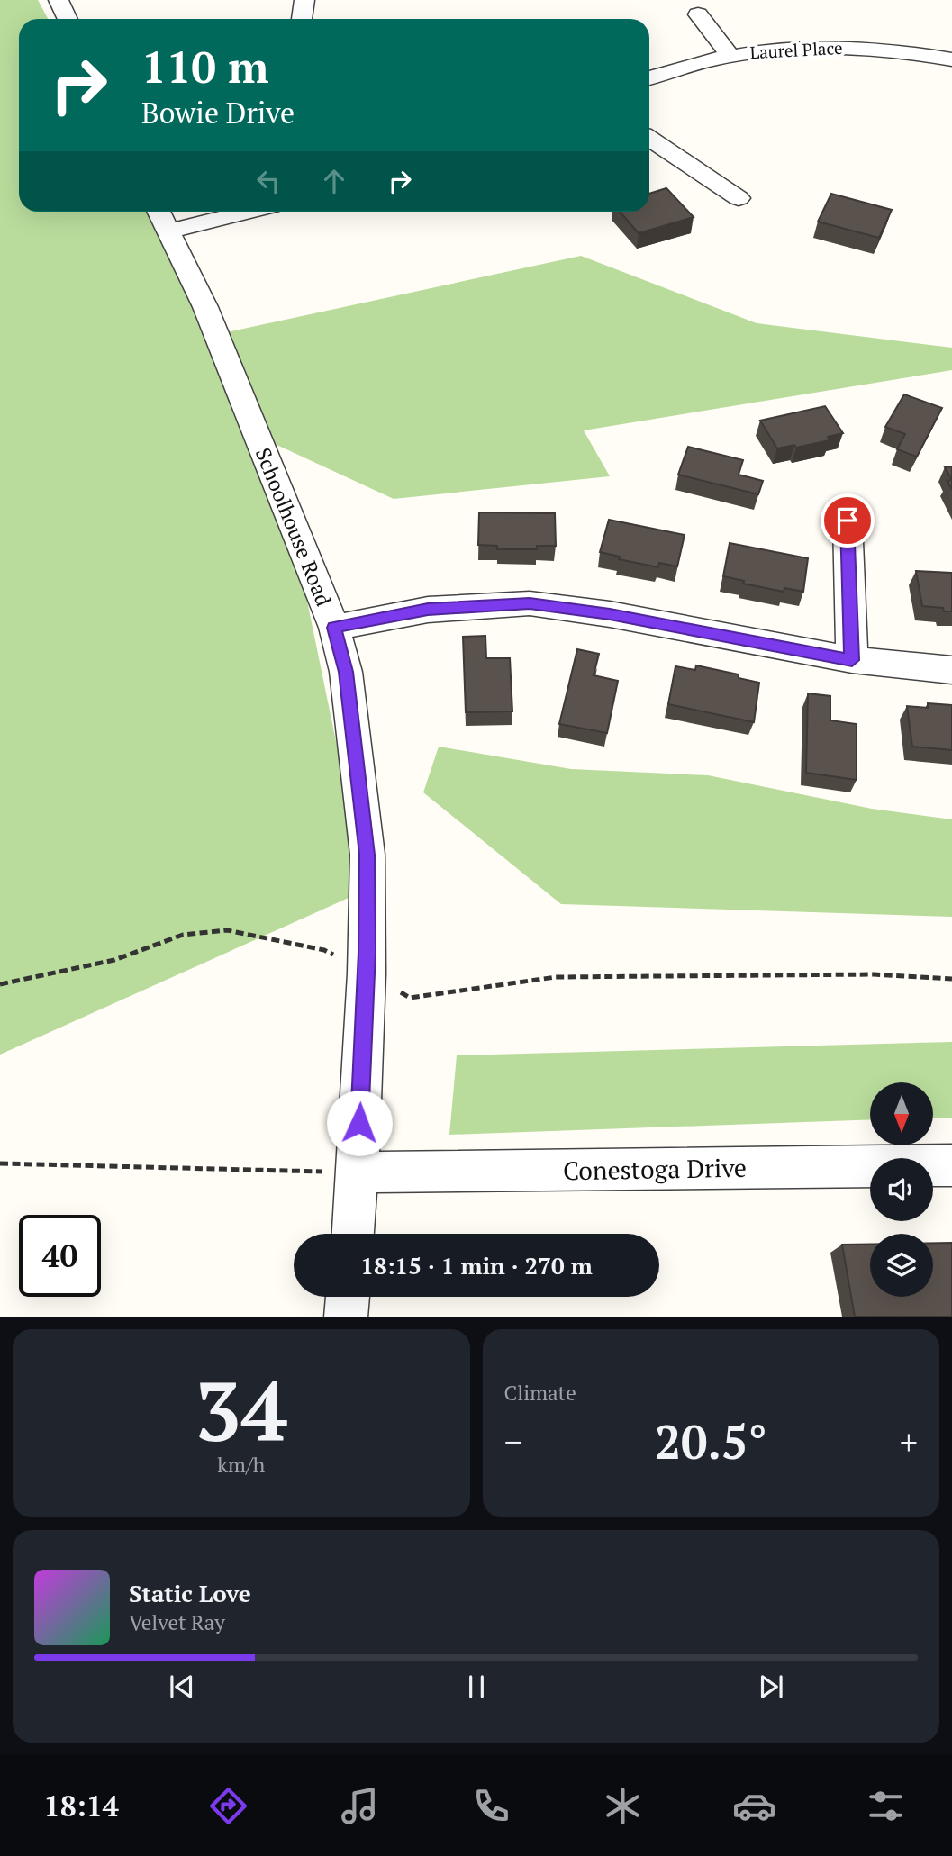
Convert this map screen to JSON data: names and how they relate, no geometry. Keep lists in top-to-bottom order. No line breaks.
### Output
{"streets":{"street":["Laurel Place","Schoolhouse Road","Conestoga Drive"]},"crossings":[["Schoolhouse Road","Conestoga Drive"]],"north":"bottom","page":{"turn":["110 m","Bowie Drive"],"limit":"40","trip":"18:15 · 1 min · 270 m","tile":[["34","km/h"],"Climate"],"heat":["−","20.5°","+"],"song":["Static Love","Velvet Ray"],"tabs":"18:14"}}
